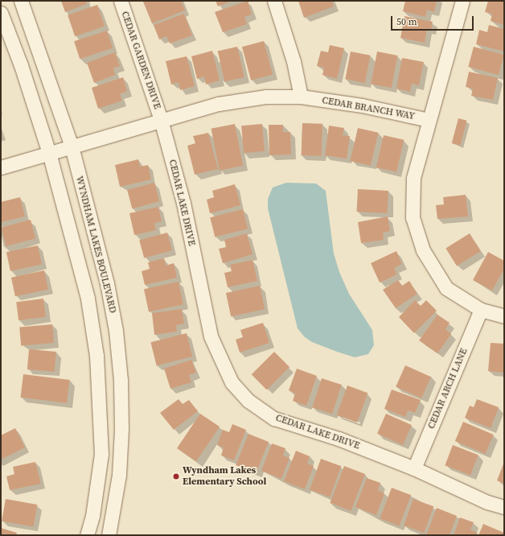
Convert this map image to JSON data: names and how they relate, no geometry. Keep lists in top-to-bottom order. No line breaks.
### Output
{"streets":{"street":["CEDAR GARDEN DRIVE","CEDAR BRANCH WAY","CEDAR LAKE DRIVE","WYNDHAM LAKES BOULEVARD","CEDAR ARCH LANE"]},"crossings":[["CEDAR GARDEN DRIVE","CEDAR BRANCH WAY"],["CEDAR GARDEN DRIVE","CEDAR LAKE DRIVE"],["CEDAR BRANCH WAY","CEDAR LAKE DRIVE"],["CEDAR BRANCH WAY","WYNDHAM LAKES BOULEVARD"],["CEDAR BRANCH WAY","CEDAR ARCH LANE"],["CEDAR LAKE DRIVE","CEDAR ARCH LANE"]],"places":["Wyndham Lakes Elementary School"],"scale_bar":"50 m"}
